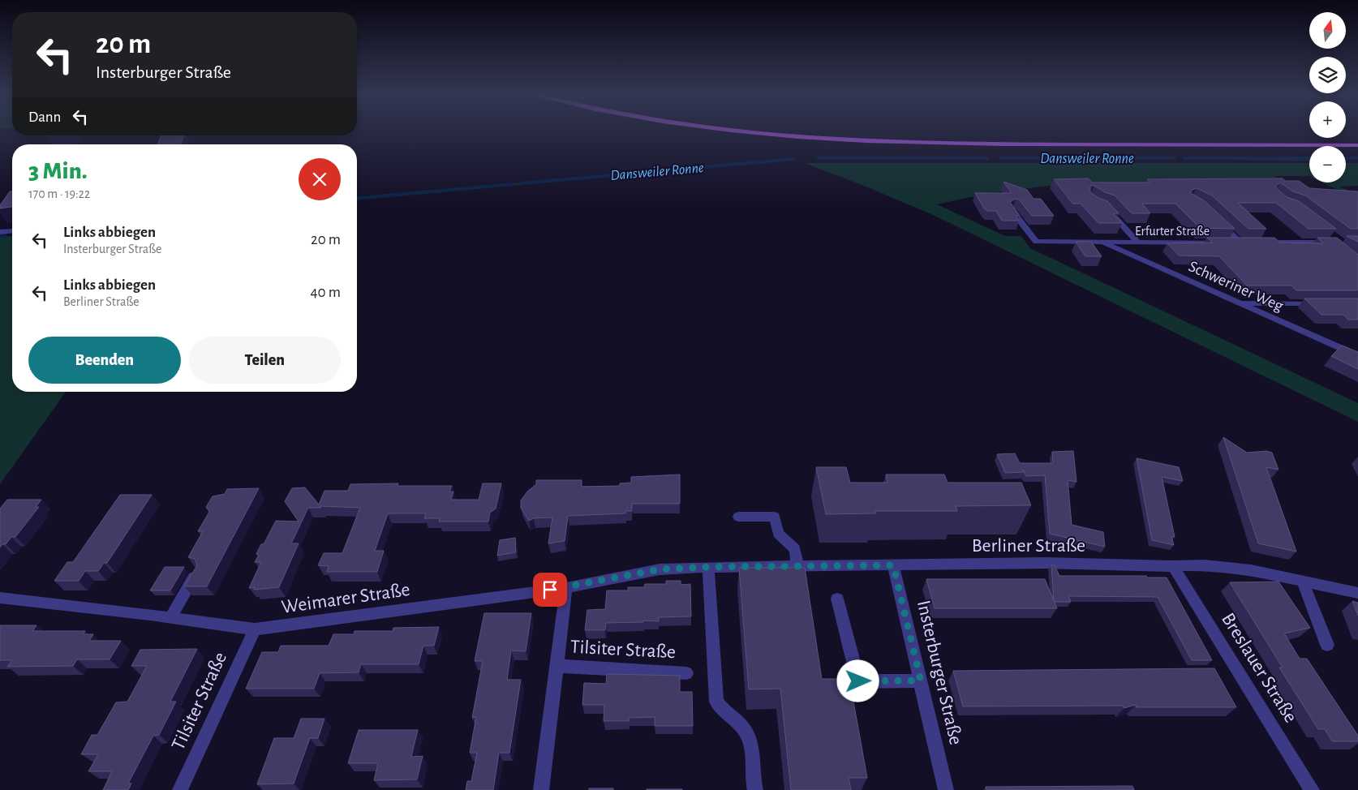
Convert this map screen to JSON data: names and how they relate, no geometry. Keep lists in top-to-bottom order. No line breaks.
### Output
{"streets":{"street":["Erfurter Straße","Schweriner Weg","Berliner Straße","Weimarer Straße","Tilsiter Straße","Breslauer Straße","Insterburger Straße"]},"crossings":[["Erfurter Straße","Schweriner Weg"],["Berliner Straße","Weimarer Straße"],["Berliner Straße","Breslauer Straße"],["Berliner Straße","Insterburger Straße"],["Weimarer Straße","Tilsiter Straße"]],"water":["Dansweiler Ronne"],"north":"top","page":{"map_buttons":["+","−"],"turn":["20 m","Insterburger Straße"],"then":"Dann","heading":["3 Min.","170 m · 19:22"],"list":[{"name":"Links abbiegen","note":"Insterburger Straße","value":"20 m"},{"name":"Links abbiegen","note":"Berliner Straße","value":"40 m"}],"buttons":["Beenden","Teilen"]}}
